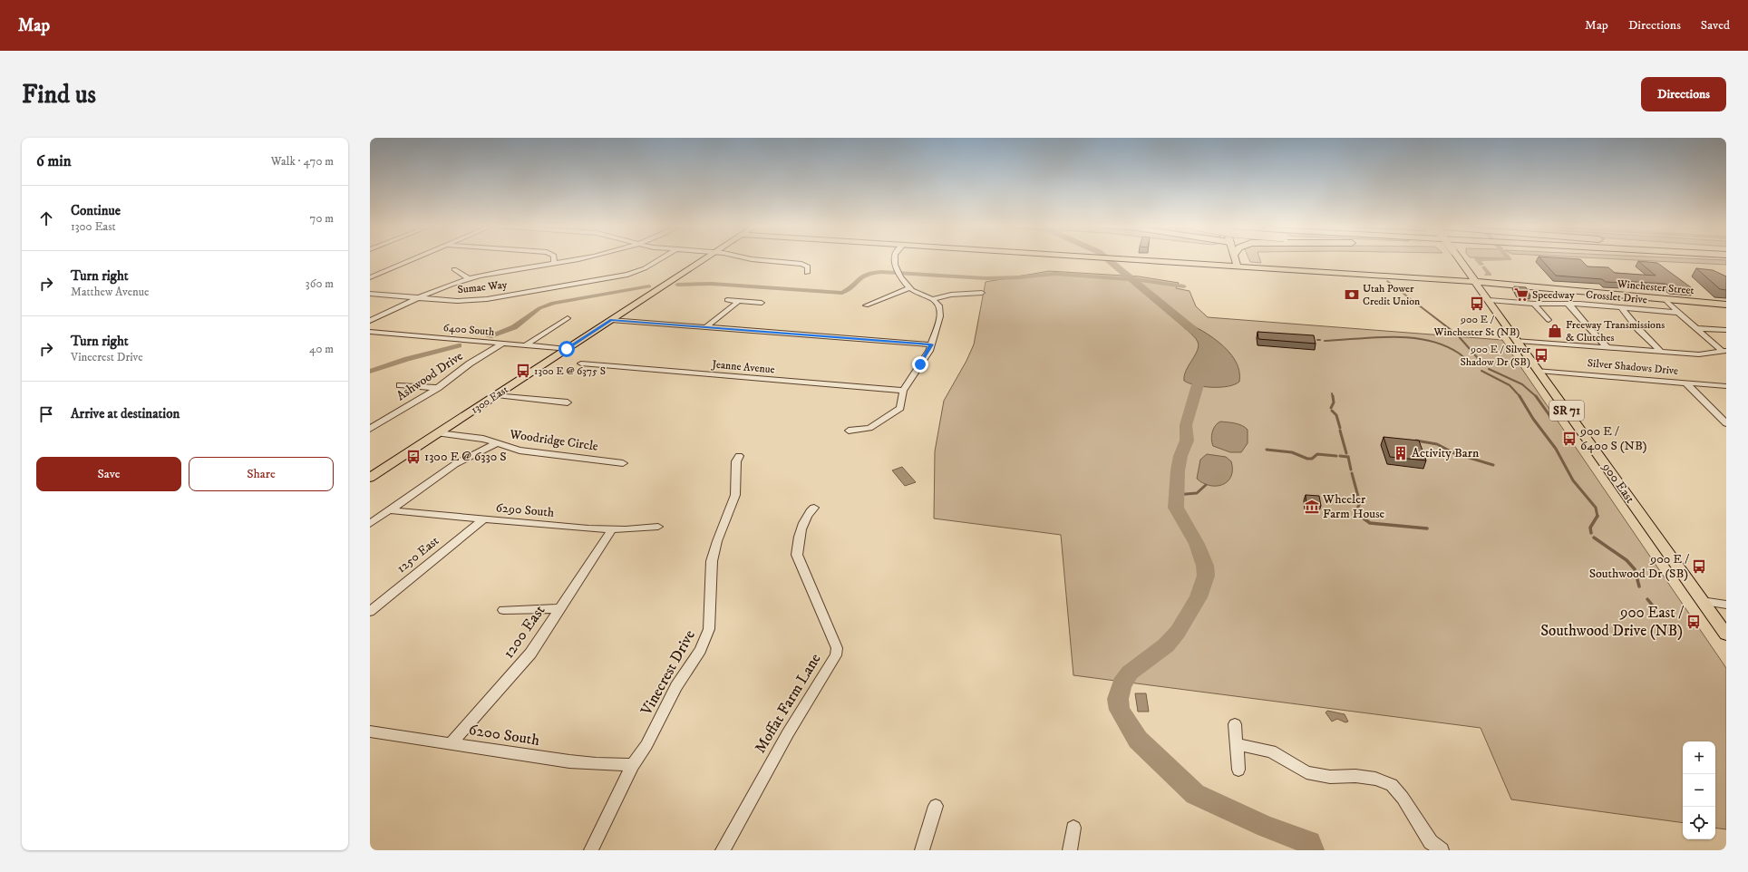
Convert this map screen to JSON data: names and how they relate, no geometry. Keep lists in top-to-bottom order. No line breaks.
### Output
{"streets":{"main road":["Winchester Street","1300 East","SR 71","900 East"],"street":["Sumac Way","Crosslet Drive","6400 South","Jeanne Avenue","Silver Shadows Drive","Ashwood Drive","Woodridge Circle","6290 South","1250 East","1200 East","Vinecrest Drive","Moffat Farm Lane","6200 South"]},"crossings":[["Winchester Street","900 East"],["Crosslet Drive","900 East"],["6400 South","Ashwood Drive"],["6400 South","1300 East"],["Silver Shadows Drive","900 East"],["1300 East","Woodridge Circle"],["6290 South","1250 East"],["6290 South","1200 East"],["1200 East","6200 South"],["Vinecrest Drive","6200 South"]],"places":{"bank":["Utah Power Credit Union"],"supermarket":["Speedway"],"bus stop":["900 E / Winchester St (NB)","900 E / Silver Shadow Dr (SB)","1300 E @ 6375 S","900 E / 6400 S (NB)","1300 E @ 6330 S","900 E / Southwood Dr (SB)","900 East / Southwood Drive (NB)"],"shop":["Freeway Transmissions & Clutches"],"building":["Activity Barn"],"museum":["Wheeler Farm House"]},"page":{"header":"Map","nav":["Map","Directions","Saved"],"buttons":["Directions",["Save","Share"]],"title":"Find us","heading":["6 min","Walk · 470 m"],"list":[["Continue","1300 East","70 m"],["Turn right","Matthew Avenue","360 m"],["Turn right","Vinecrest Drive","40 m"],"Arrive at destination"],"map_buttons":["+","−"]}}
